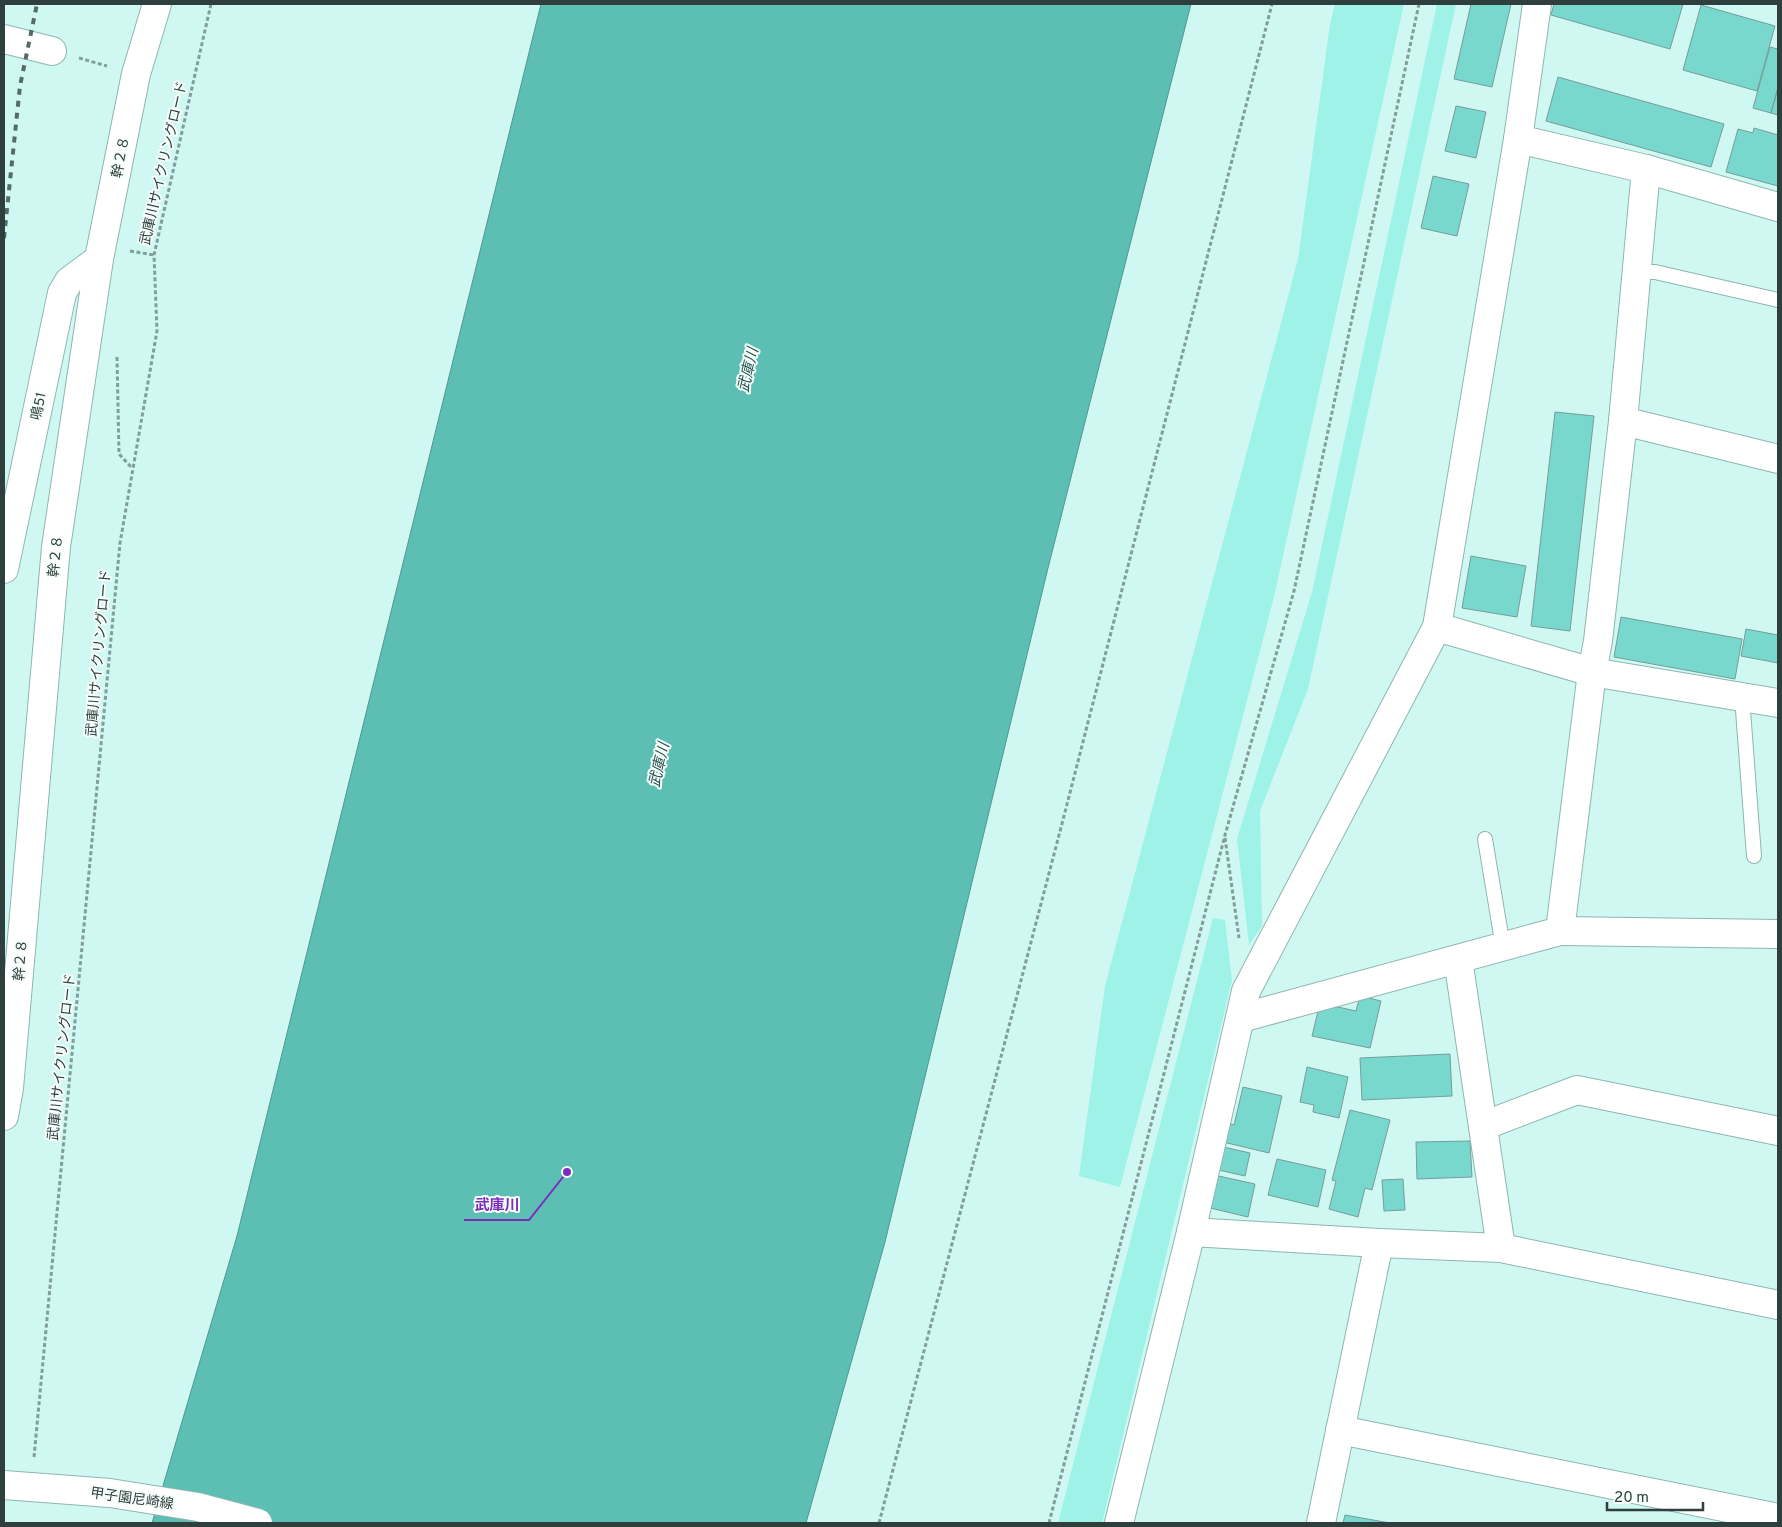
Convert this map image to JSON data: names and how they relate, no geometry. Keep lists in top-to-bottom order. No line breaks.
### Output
{"streets":{"street":["幹２８","鳴51","甲子園尼崎線"],"path":["武庫川サイクリングロード"]},"crossings":[["幹２８","鳴51"]],"water":["武庫川"],"places":["武庫川"],"scale_bar":"20 m"}
